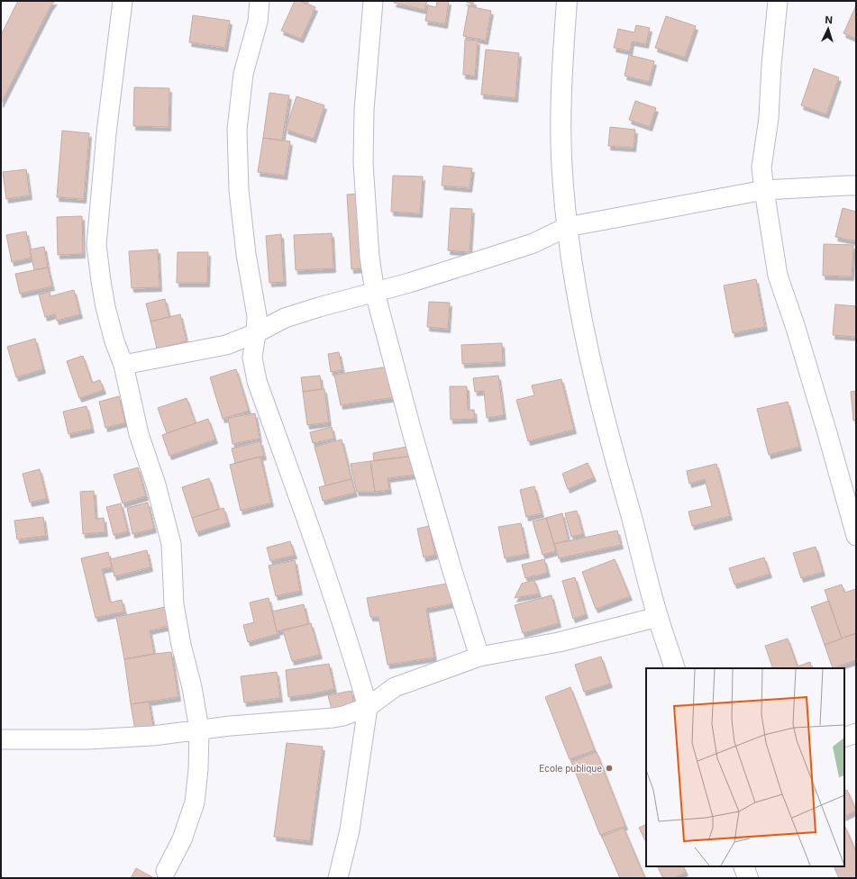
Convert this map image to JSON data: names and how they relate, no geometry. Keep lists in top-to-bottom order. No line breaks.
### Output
{"places":["Ecole publique"],"north":"top"}
